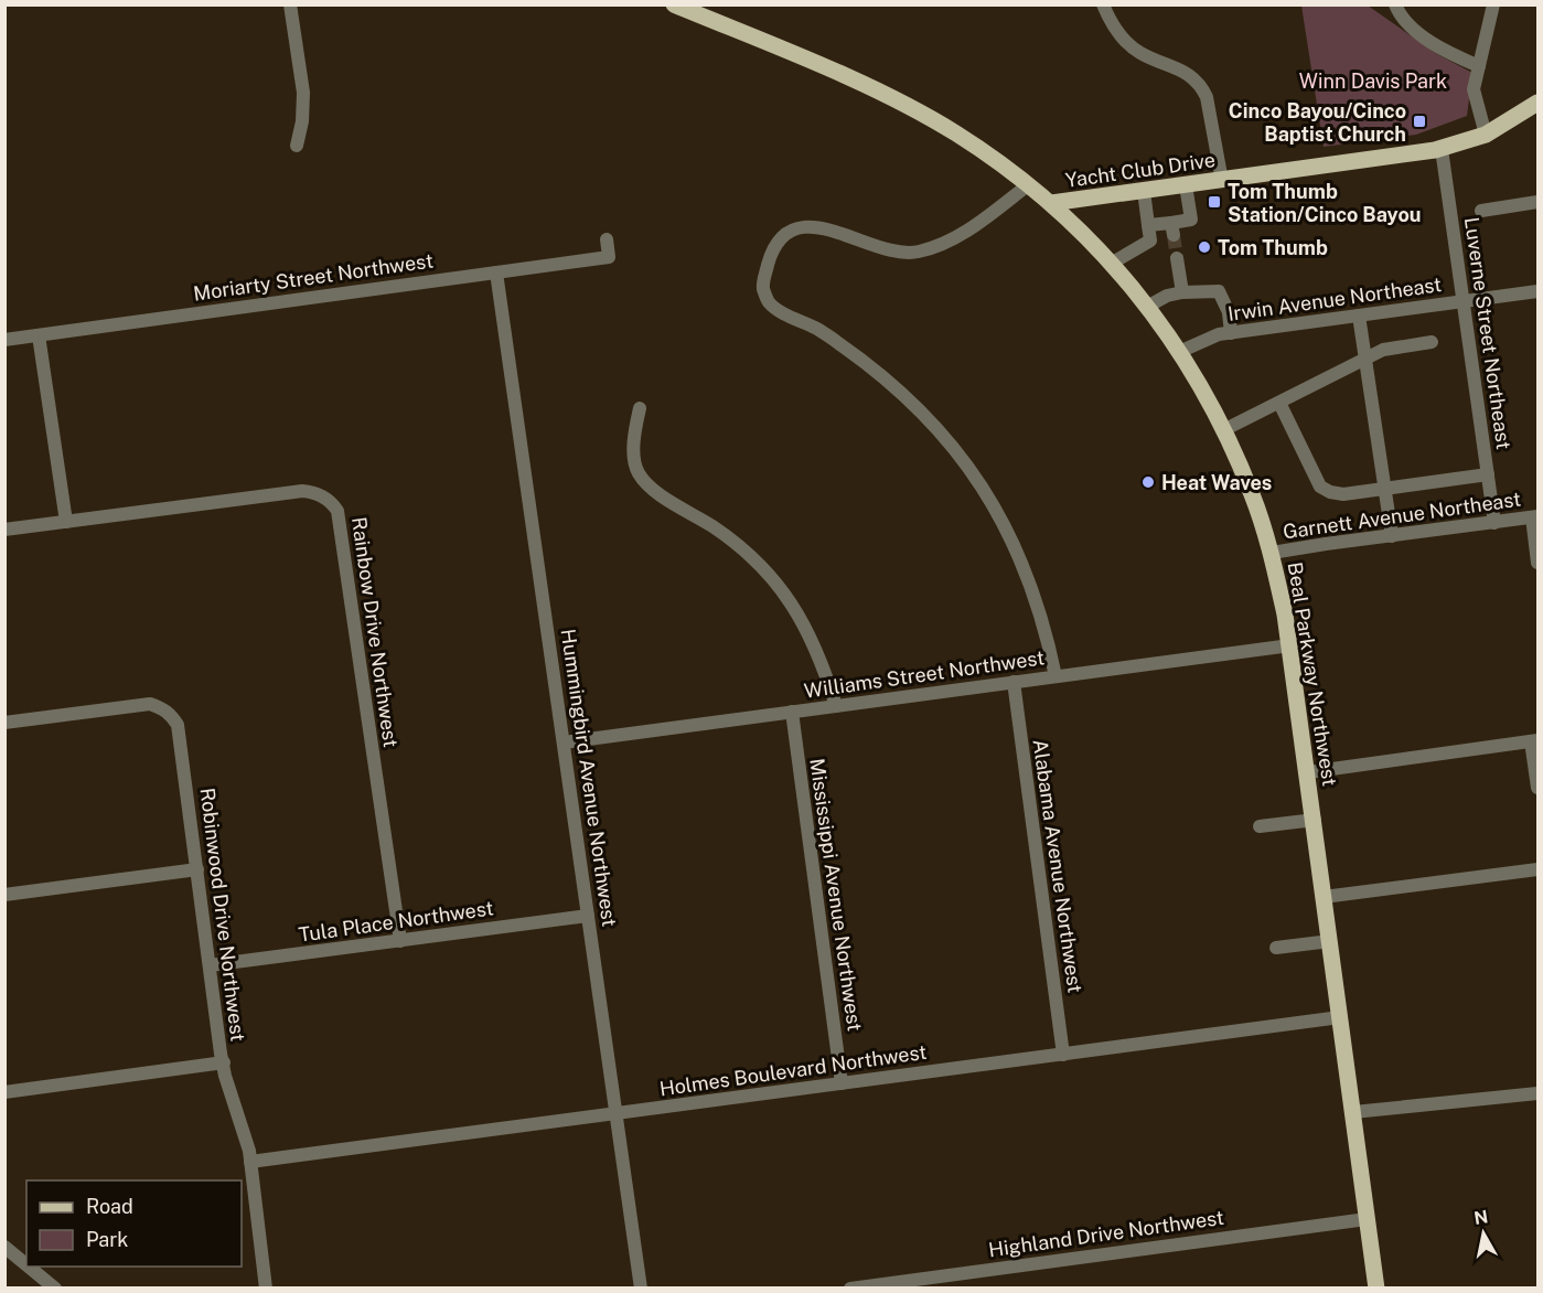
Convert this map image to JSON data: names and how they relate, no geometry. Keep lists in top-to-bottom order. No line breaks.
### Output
{"streets":{"main road":["Yacht Club Drive","Beal Parkway Northwest"],"street":["Moriarty Street Northwest","Irwin Avenue Northeast","Luverne Street Northeast","Garnett Avenue Northeast","Rainbow Drive Northwest","Williams Street Northwest","Hummingbird Avenue Northwest","Alabama Avenue Northwest","Mississippi Avenue Northwest","Robinwood Drive Northwest","Tula Place Northwest","Holmes Boulevard Northwest","Highland Drive Northwest"]},"crossings":[["Yacht Club Drive","Luverne Street Northeast"],["Yacht Club Drive","Beal Parkway Northwest"],["Moriarty Street Northwest","Hummingbird Avenue Northwest"],["Irwin Avenue Northeast","Luverne Street Northeast"],["Irwin Avenue Northeast","Beal Parkway Northwest"],["Luverne Street Northeast","Garnett Avenue Northeast"],["Garnett Avenue Northeast","Beal Parkway Northwest"],["Rainbow Drive Northwest","Tula Place Northwest"],["Williams Street Northwest","Beal Parkway Northwest"],["Williams Street Northwest","Hummingbird Avenue Northwest"],["Williams Street Northwest","Alabama Avenue Northwest"],["Williams Street Northwest","Mississippi Avenue Northwest"],["Beal Parkway Northwest","Holmes Boulevard Northwest"],["Beal Parkway Northwest","Highland Drive Northwest"],["Hummingbird Avenue Northwest","Tula Place Northwest"],["Hummingbird Avenue Northwest","Holmes Boulevard Northwest"],["Alabama Avenue Northwest","Holmes Boulevard Northwest"],["Mississippi Avenue Northwest","Holmes Boulevard Northwest"],["Robinwood Drive Northwest","Tula Place Northwest"],["Robinwood Drive Northwest","Holmes Boulevard Northwest"]],"parks":["Winn Davis Park"],"places":{"transit":["Cinco Bayou/Cinco Baptist Church","Tom Thumb Station/Cinco Bayou"],"other":["Tom Thumb","Heat Waves"]},"legend":["Road","Park"],"north":"top"}
